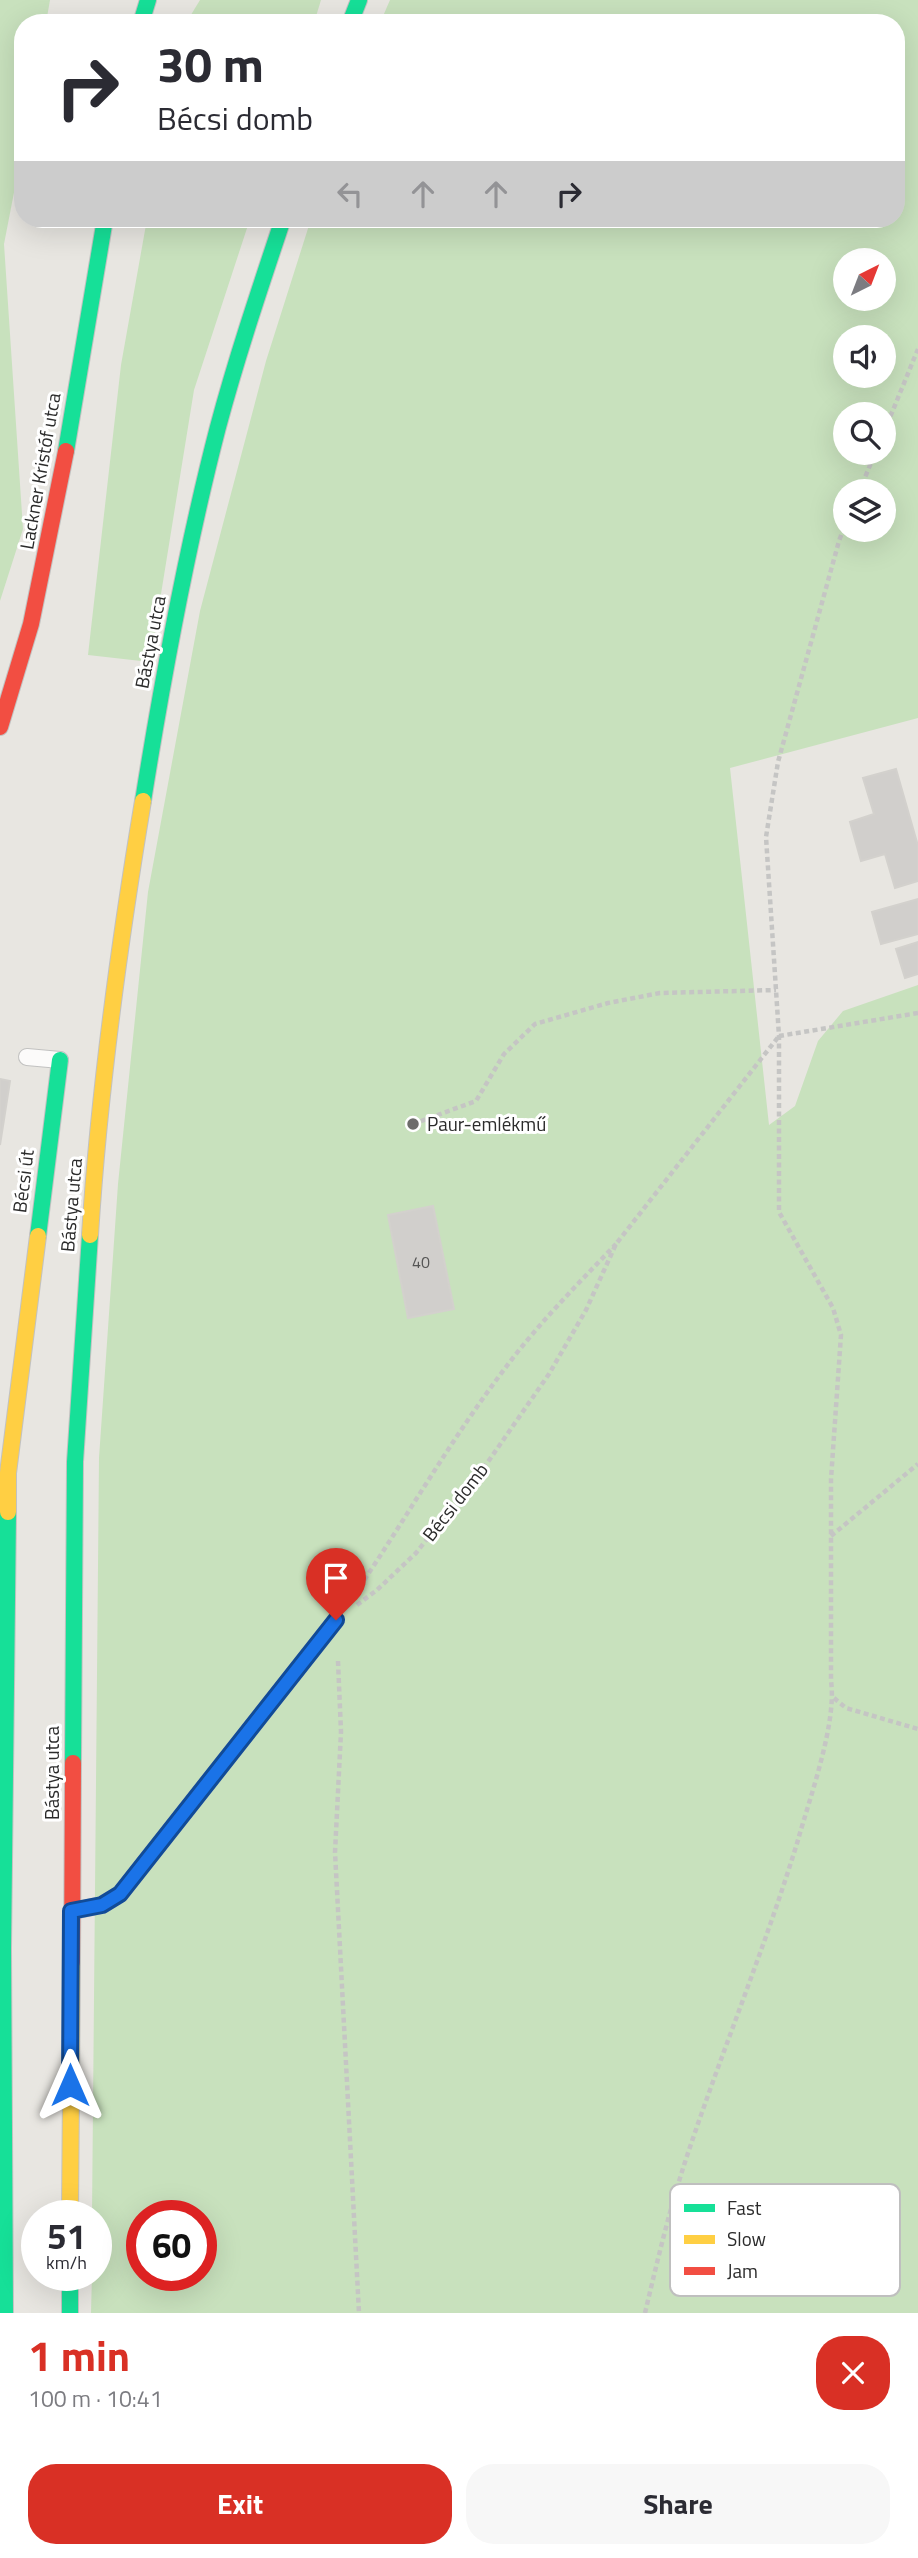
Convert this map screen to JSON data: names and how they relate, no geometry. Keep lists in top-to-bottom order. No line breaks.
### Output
{"streets":{"main road":["Lackner Kristóf utca","Bástya utca","Bécsi út"],"path":["Bécsi domb"]},"places":["Paur-emlékmű"],"house_numbers":["40"],"legend":["Fast","Slow","Jam"],"north":"top right","page":{"turn":["30 m","Bécsi domb"],"speed":"51 km/h","limit":"60","heading":["1 min","100 m · 10:41"],"buttons":["Exit","Share"]}}
